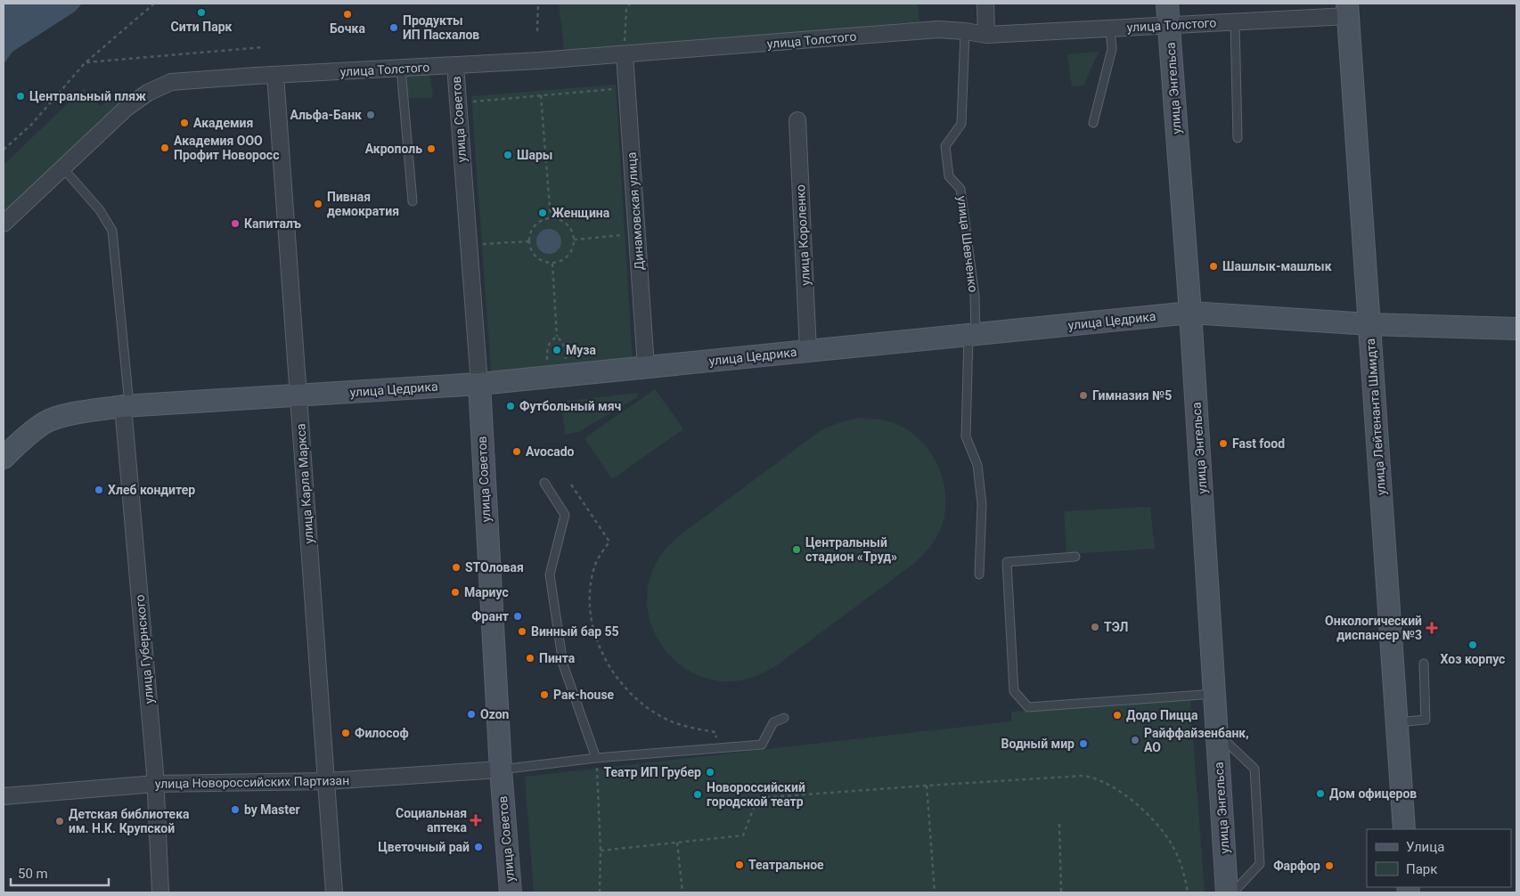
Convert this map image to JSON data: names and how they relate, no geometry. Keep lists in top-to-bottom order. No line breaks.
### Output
{"streets":{"street":["улица Толстого","улица Энгельса","улица Советов","Динамовская улица","улица Короленко","улица Цедрика","улица Лейтенанта Шмидта","улица Карла Маркса","улица Губернского","улица Новороссийских Партизан"],"lane":["улица Шевченко"]},"crossings":[["улица Толстого","улица Энгельса"],["улица Толстого","улица Советов"],["улица Толстого","Динамовская улица"],["улица Толстого","улица Шевченко"],["улица Толстого","улица Лейтенанта Шмидта"],["улица Толстого","улица Карла Маркса"],["улица Энгельса","улица Цедрика"],["улица Советов","улица Цедрика"],["улица Советов","улица Новороссийских Партизан"],["Динамовская улица","улица Цедрика"],["улица Короленко","улица Цедрика"],["улица Шевченко","улица Цедрика"],["улица Цедрика","улица Лейтенанта Шмидта"],["улица Цедрика","улица Карла Маркса"],["улица Цедрика","улица Губернского"],["улица Карла Маркса","улица Новороссийских Партизан"],["улица Губернского","улица Новороссийских Партизан"]],"places":{"other":["Сити Парк","Бочка","Продукты ИП Пасхалов","Центральный пляж","Альфа-Банк","Академия","Академия ООО Профит Новоросс","Акрополь","Шары","Пивная демократия","Женщина","Капиталъ","Шашлык-машлык","Муза","Гимназия №5","Футбольный мяч","Fast food","Avocado","Хлеб кондитер","Центральный стадион «Труд»","STOловая","Мариус","Франт","ТЭЛ","Винный бар 55","Хоз корпус","Пинта","Рак-house","Ozon","Додо Пицца","Философ","Райффайзенбанк, АО","Водный мир","Театр ИП Грубер","Дом офицеров","Новороссийский городской театр","by Master","Детская библиотека им. Н.К. Крупской","Цветочный рай","Театральное","Фарфор"],"health":["Онкологический диспансер №3","Социальная аптека"]},"legend":["Улица","Парк"],"scale_bar":"50 m"}
